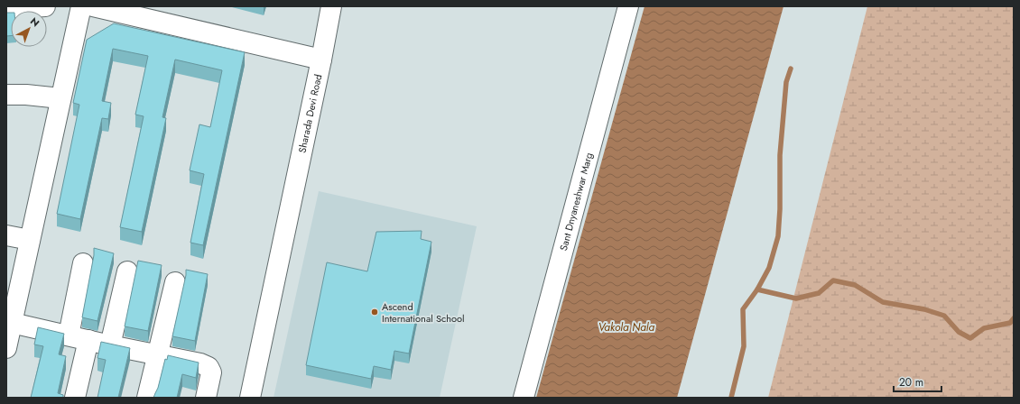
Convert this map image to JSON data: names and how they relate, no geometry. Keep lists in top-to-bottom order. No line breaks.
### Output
{"streets":{"street":["Sharada Devi Road","Sant Dnyaneshwar Marg"]},"water":["Vakola Nala"],"places":["Ascend International School"],"scale_bar":"20 m","north":"top right"}
